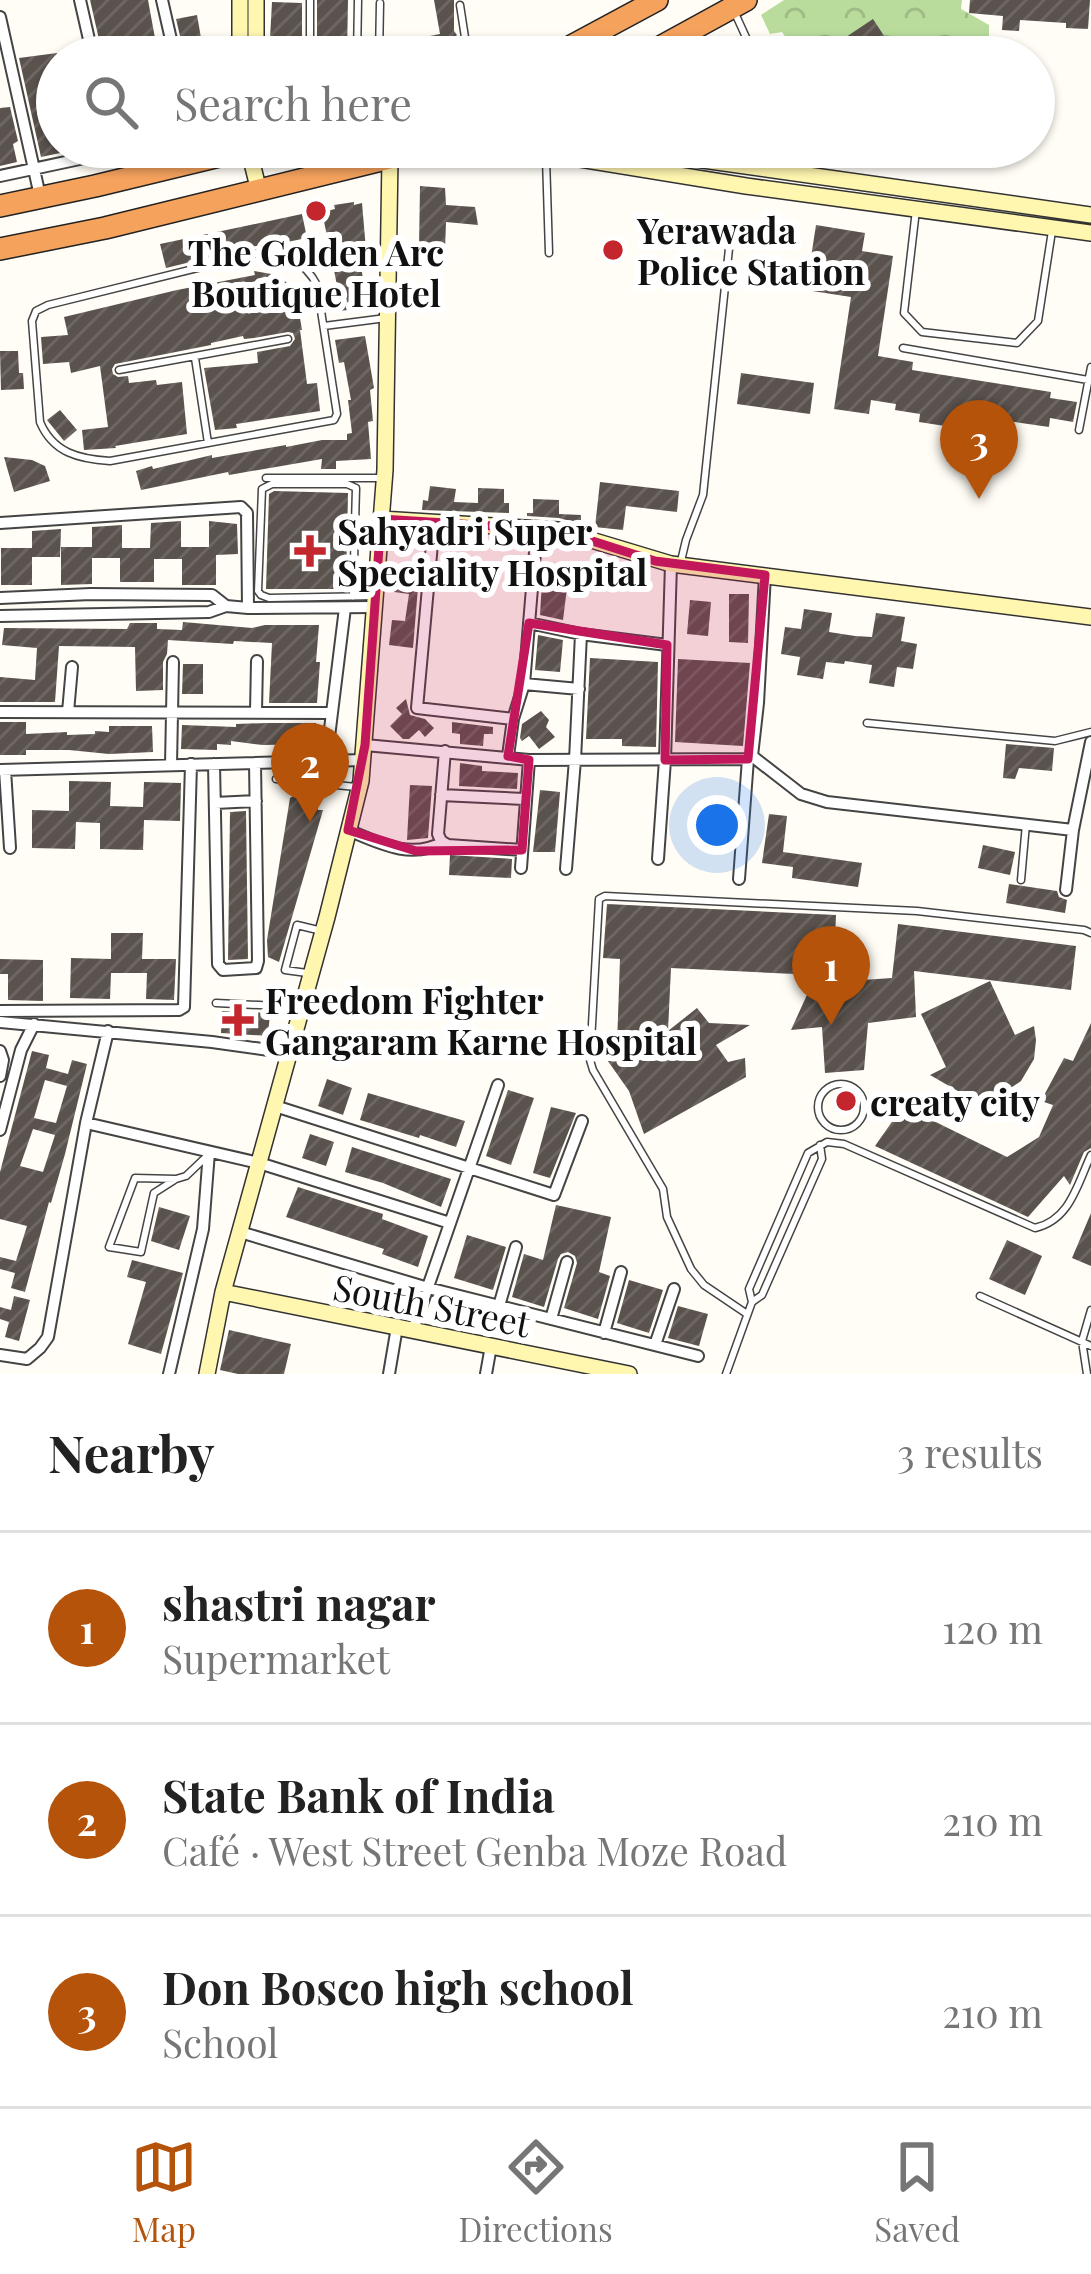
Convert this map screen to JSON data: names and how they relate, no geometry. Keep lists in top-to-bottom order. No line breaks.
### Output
{"streets":{"street":["South Street"]},"places":{"other":["The Golden Arc Boutique Hotel","Yerawada Police Station","creaty city"],"health":["Sahyadri Super Speciality Hospital","Freedom Fighter Gangaram Karne Hospital"]},"page":{"search":"Search here","pins":["3","2","1"],"heading":["Nearby","3 results"],"list":[{"mark":"1","name":"shastri nagar","note":"Supermarket","value":"120 m"},{"mark":"2","name":"State Bank of India","note":"Café · West Street Genba Moze Road","value":"210 m"},{"mark":"3","name":"Don Bosco high school","note":"School","value":"210 m"}],"nav":["Map","Directions","Saved"]}}
